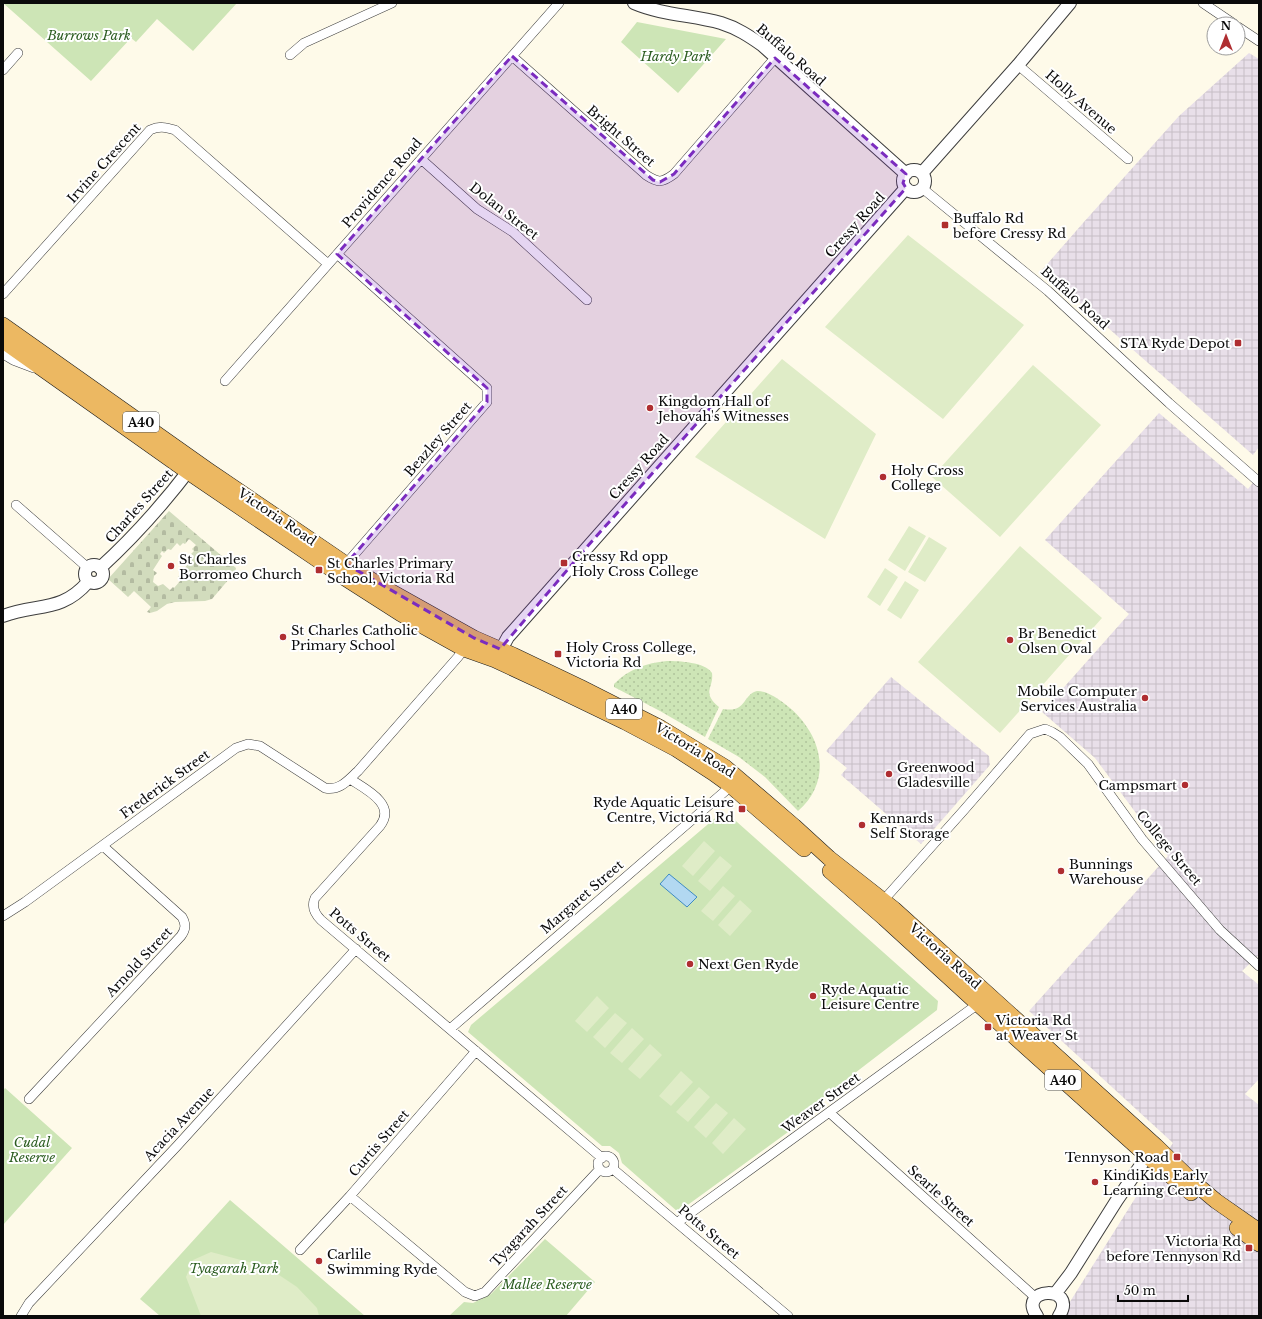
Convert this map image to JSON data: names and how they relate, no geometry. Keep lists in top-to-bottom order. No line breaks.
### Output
{"streets":{"highway":["A40","Victoria Road"],"street":["Buffalo Road","Holly Avenue","Bright Street","Irvine Crescent","Providence Road","Dolan Street","Cressy Road","Beazley Street","Charles Street","Frederick Street","College Street","Margaret Street","Potts Street","Arnold Street","Weaver Street","Acacia Avenue","Curtis Street","Searle Street","Tyagarah Street"]},"crossings":[["Buffalo Road","Bright Street"],["Buffalo Road","Cressy Road"],["Bright Street","Providence Road"],["Irvine Crescent","Providence Road"],["Providence Road","Dolan Street"],["Providence Road","Beazley Street"],["Cressy Road","Victoria Road"],["Beazley Street","Victoria Road"],["Charles Street","Victoria Road"],["Victoria Road","College Street"],["Victoria Road","Margaret Street"],["Victoria Road","Weaver Street"],["Frederick Street","Potts Street"],["Frederick Street","Arnold Street"],["Margaret Street","Potts Street"],["Potts Street","Weaver Street"],["Potts Street","Acacia Avenue"],["Potts Street","Curtis Street"],["Potts Street","Tyagarah Street"],["Weaver Street","Searle Street"],["Curtis Street","Tyagarah Street"]],"parks":["Burrows Park","Hardy Park","Cudal Reserve","Tyagarah Park","Mallee Reserve"],"places":{"transit":["Buffalo Rd before Cressy Rd","STA Ryde Depot","Cressy Rd opp Holy Cross College","St Charles Primary School, Victoria Rd","Holy Cross College, Victoria Rd","Ryde Aquatic Leisure Centre, Victoria Rd","Victoria Rd at Weaver St","Tennyson Road","Victoria Rd before Tennyson Rd"],"other":["Kingdom Hall of Jehovah's Witnesses","Holy Cross College","St Charles Borromeo Church","St Charles Catholic Primary School","Br Benedict Olsen Oval","Mobile Computer Services Australia","Greenwood Gladesville","Campsmart","Kennards Self Storage","Bunnings Warehouse","Next Gen Ryde","Ryde Aquatic Leisure Centre","KindiKids Early Learning Centre","Carlile Swimming Ryde"]},"scale_bar":"50 m","north":"top"}
